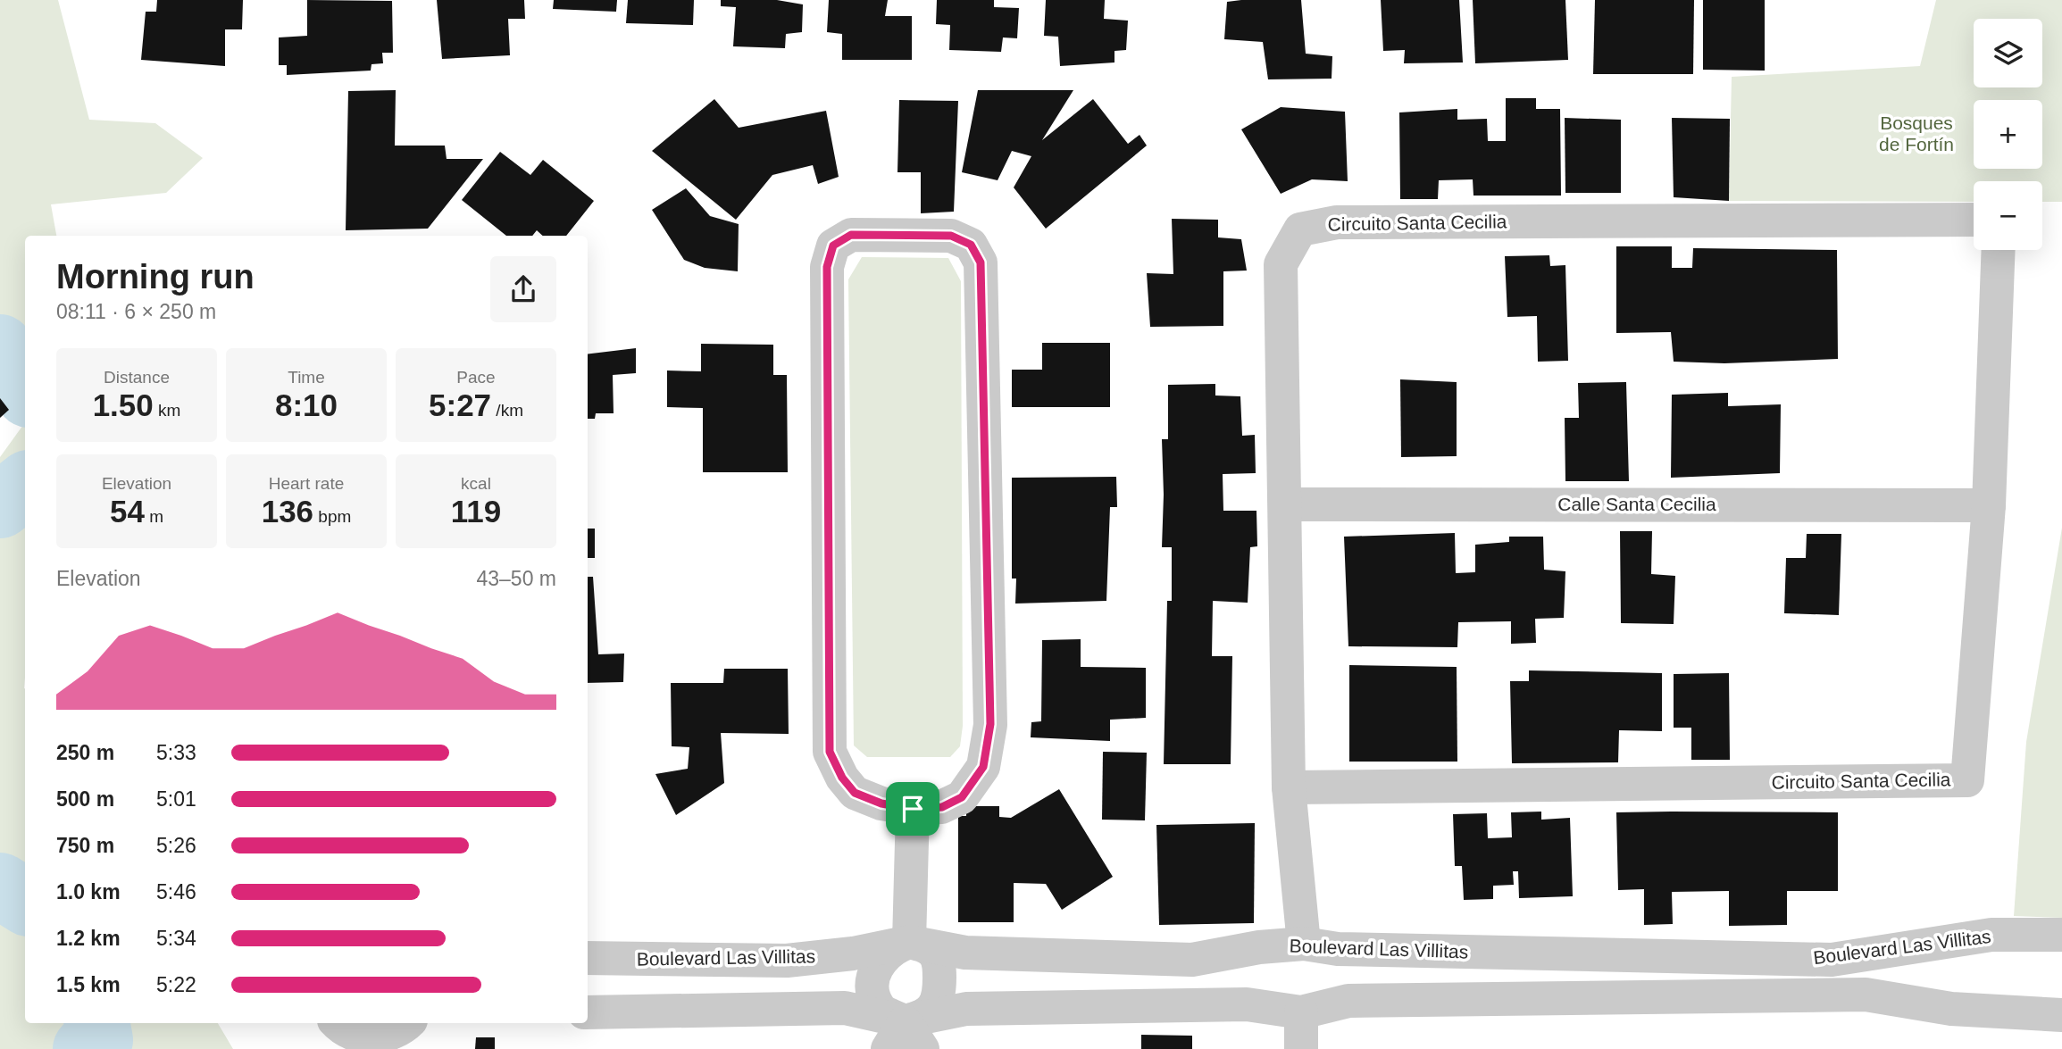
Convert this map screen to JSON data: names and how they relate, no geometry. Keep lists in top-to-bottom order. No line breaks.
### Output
{"streets":{"street":["Circuito Santa Cecilia","Calle Santa Cecilia","Boulevard Las Villitas"]},"crossings":[["Circuito Santa Cecilia","Calle Santa Cecilia"],["Circuito Santa Cecilia","Boulevard Las Villitas"]],"parks":["Bosques de Fortín"],"page":{"map_buttons":["+","−"],"heading":["Morning run","08:11 · 6 × 250 m"],"stats":[["Distance","1.50 km"],["Time","8:10"],["Pace","5:27 /km"],["Elevation","54 m"],["Heart rate","136 bpm"],["kcal","119"]],"chart":["Elevation","43–50 m"],"list":[{"name":"250 m","note":"5:33"},{"name":"500 m","note":"5:01"},{"name":"750 m","note":"5:26"},{"name":"1.0 km","note":"5:46"},{"name":"1.2 km","note":"5:34"},{"name":"1.5 km","note":"5:22"}]}}
